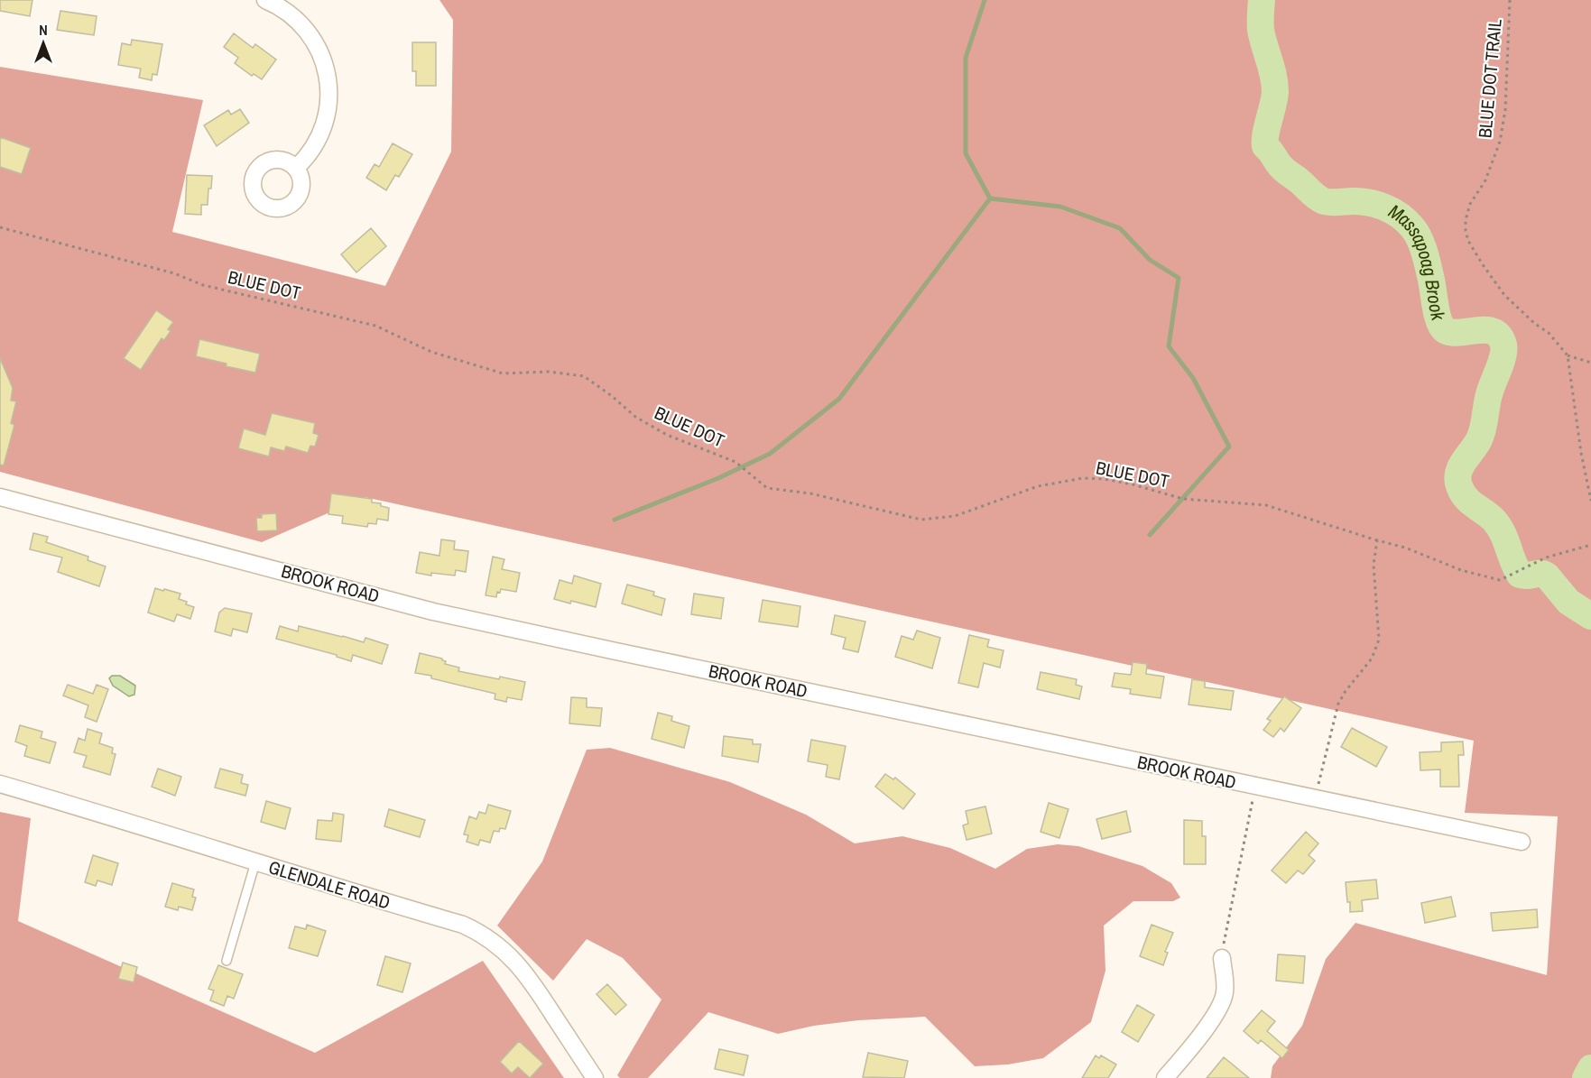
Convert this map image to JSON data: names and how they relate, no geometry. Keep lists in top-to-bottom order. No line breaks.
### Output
{"streets":{"street":["BROOK ROAD","GLENDALE ROAD"],"path":["BLUE DOT TRAIL","BLUE DOT"]},"water":["Massapoag Brook"],"north":"top"}
